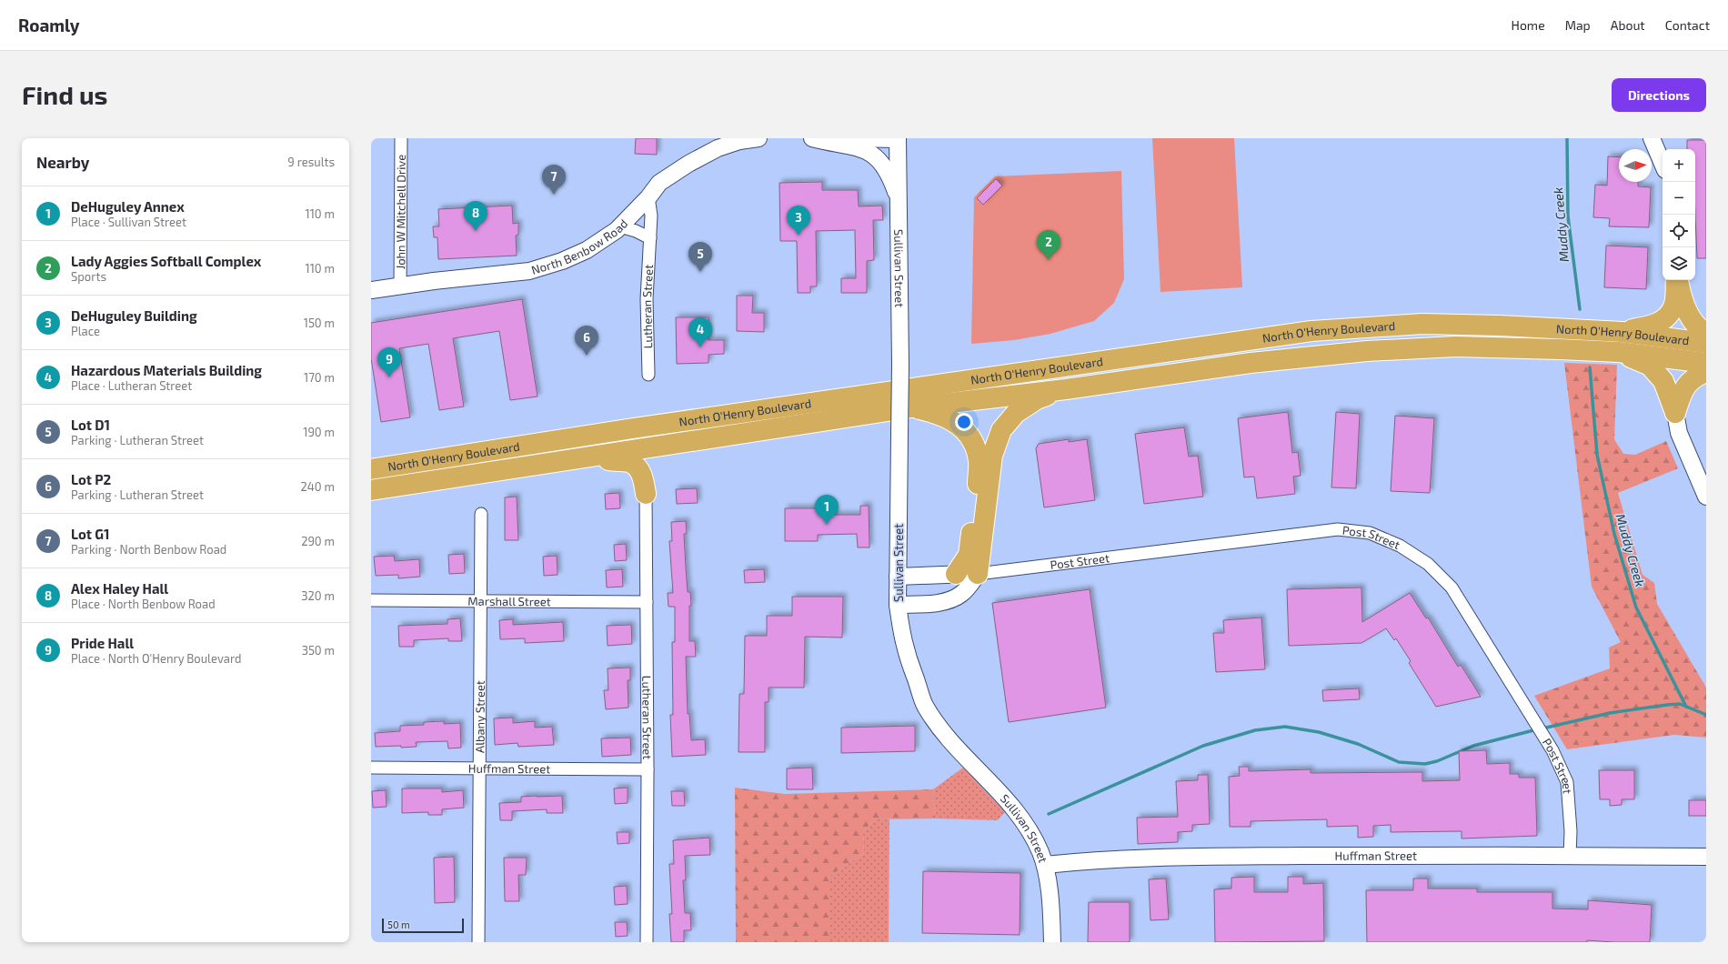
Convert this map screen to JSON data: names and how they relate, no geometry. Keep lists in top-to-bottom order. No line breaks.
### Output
{"streets":{"highway":["North O'Henry Boulevard"],"street":["John W Mitchell Drive","North Benbow Road","Sullivan Street","Lutheran Street","Post Street","Marshall Street","Albany Street","Huffman Street"]},"crossings":[["John W Mitchell Drive","North Benbow Road"],["North Benbow Road","Lutheran Street"],["Sullivan Street","Post Street"],["Sullivan Street","Huffman Street"],["Lutheran Street","Marshall Street"],["Lutheran Street","Huffman Street"],["Post Street","Huffman Street"],["Marshall Street","Albany Street"],["Albany Street","Huffman Street"]],"water":["Muddy Creek"],"scale_bar":"50 m","north":"right","page":{"header":"Roamly","nav":["Home","Map","About","Contact"],"buttons":"Directions","title":"Find us","heading":["Nearby","9 results"],"map_buttons":["+","−"],"pins":["7","8","3","2","5","4","6","9","1"],"list":[{"mark":"1","name":"DeHuguley Annex","note":"Place · Sullivan Street","value":"110 m"},{"mark":"2","name":"Lady Aggies Softball Complex","note":"Sports","value":"110 m"},{"mark":"3","name":"DeHuguley Building","note":"Place","value":"150 m"},{"mark":"4","name":"Hazardous Materials Building","note":"Place · Lutheran Street","value":"170 m"},{"mark":"5","name":"Lot D1","note":"Parking · Lutheran Street","value":"190 m"},{"mark":"6","name":"Lot P2","note":"Parking · Lutheran Street","value":"240 m"},{"mark":"7","name":"Lot G1","note":"Parking · North Benbow Road","value":"290 m"},{"mark":"8","name":"Alex Haley Hall","note":"Place · North Benbow Road","value":"320 m"},{"mark":"9","name":"Pride Hall","note":"Place · North O'Henry Boulevard","value":"350 m"}],"scale":"50 m"}}
